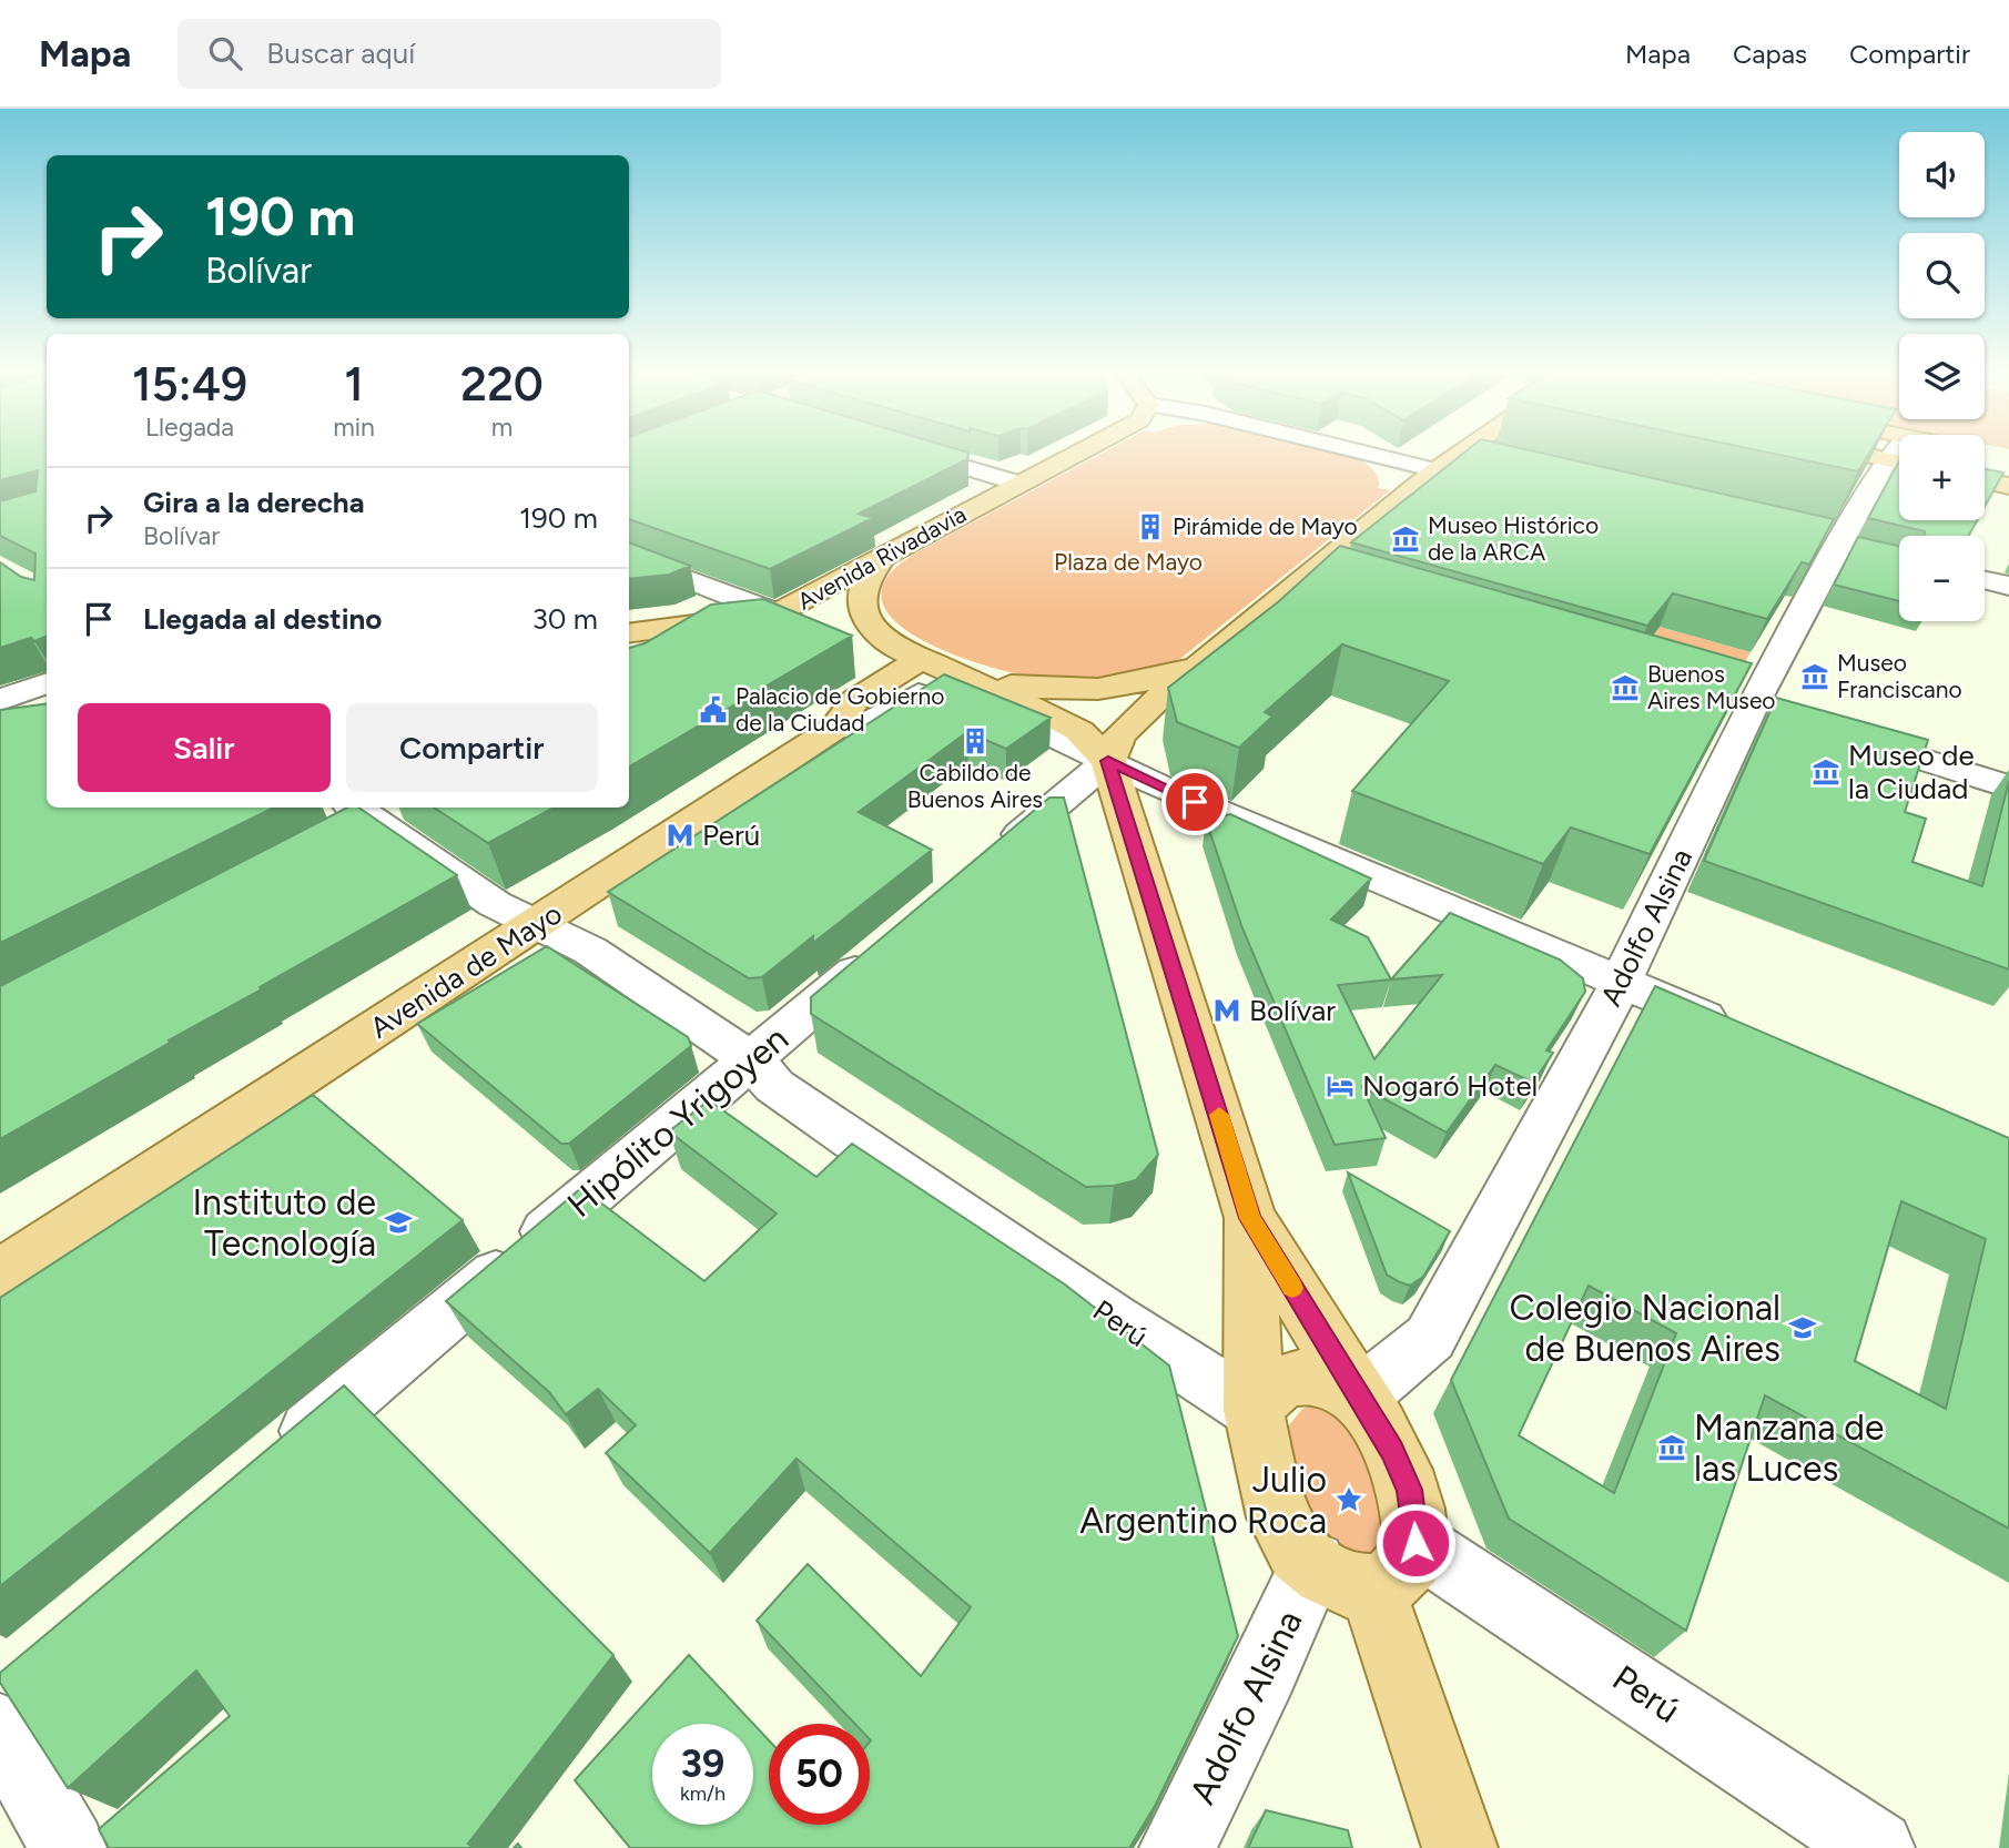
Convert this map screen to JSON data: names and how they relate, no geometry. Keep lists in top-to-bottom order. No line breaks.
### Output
{"streets":{"main road":["Avenida Rivadavia","Avenida de Mayo"],"street":["Adolfo Alsina","Hipólito Yrigoyen","Perú"]},"crossings":[["Adolfo Alsina","Perú"],["Avenida de Mayo","Perú"],["Hipólito Yrigoyen","Perú"]],"parks":["Plaza de Mayo"],"places":{"building":["Pirámide de Mayo","Cabildo de Buenos Aires"],"museum":["Museo Histórico de la ARCA","Museo Franciscano","Buenos Aires Museo","Museo de la Ciudad","Manzana de las Luces"],"public building":["Palacio de Gobierno de la Ciudad"],"metro station":["Perú","Bolívar"],"hotel":["Nogaró Hotel"],"school or university":["Instituto de Tecnología","Colegio Nacional de Buenos Aires"],"place":["Julio Argentino Roca"]},"page":{"header":"Mapa","search":"Buscar aquí","nav":["Mapa","Capas","Compartir"],"map_buttons":["+","−"],"turn":["190 m","Bolívar"],"eta":["15:49","Llegada","1","min","220","m"],"list":[{"name":"Gira a la derecha","note":"Bolívar","value":"190 m"},{"name":"Llegada al destino","value":"30 m"}],"buttons":["Salir","Compartir"],"speed":"39 km/h","limit":"50"}}
